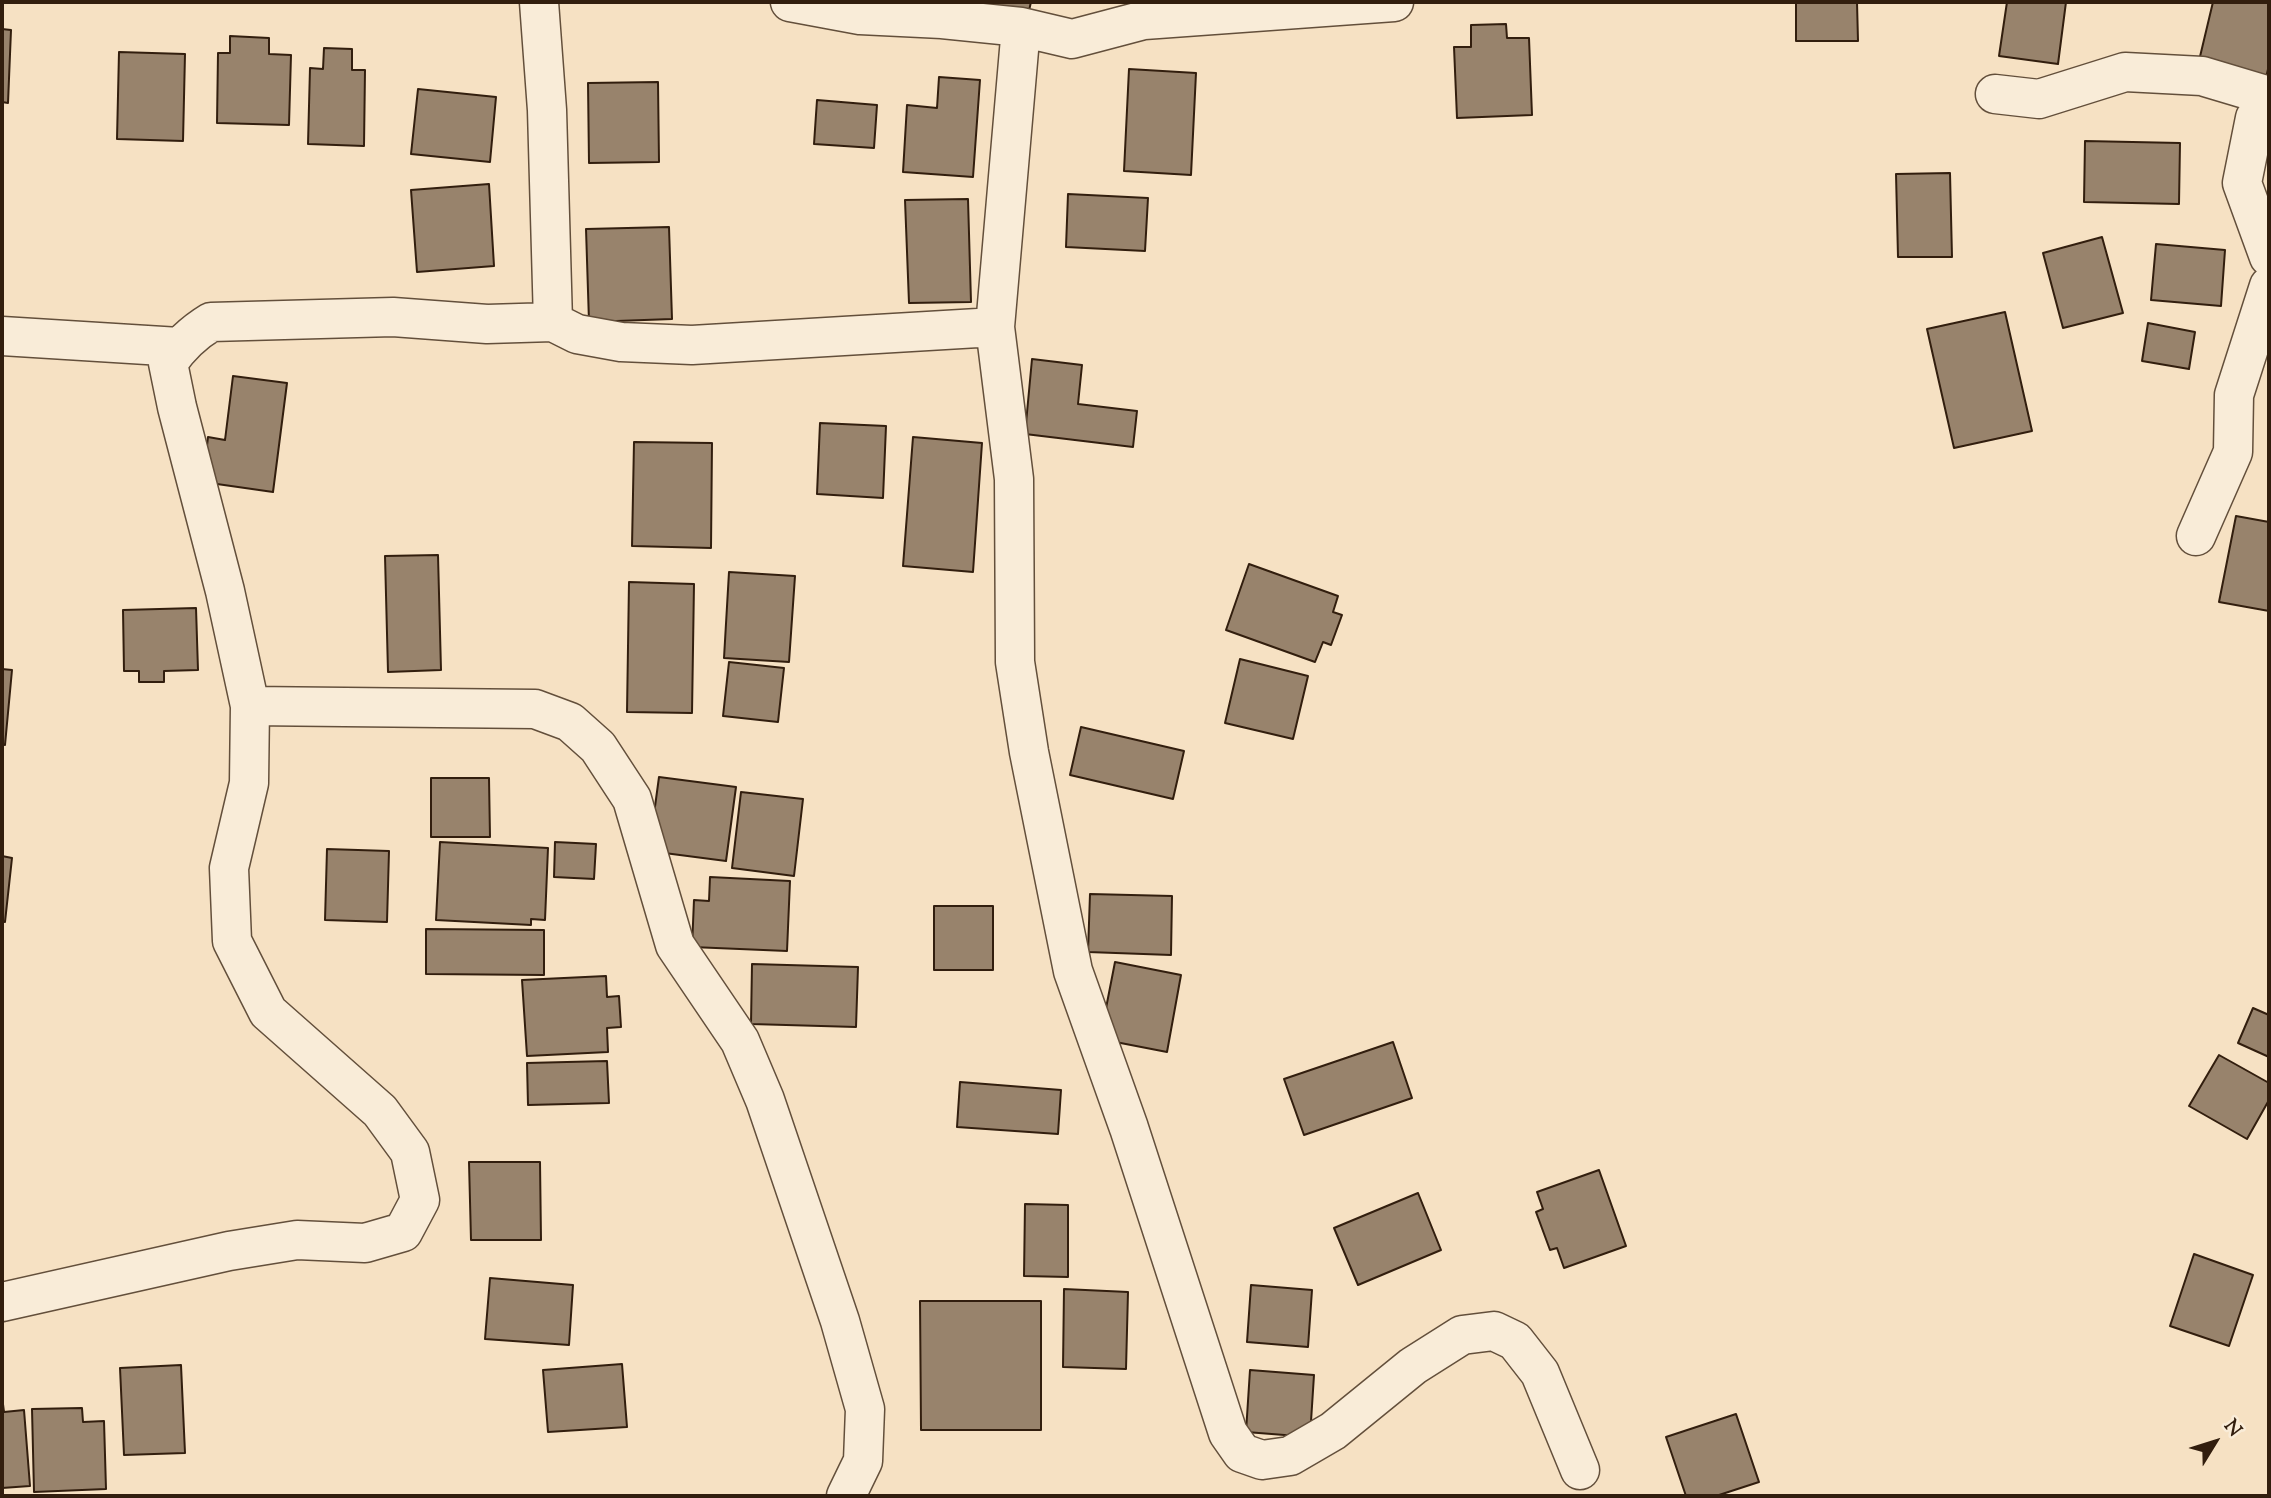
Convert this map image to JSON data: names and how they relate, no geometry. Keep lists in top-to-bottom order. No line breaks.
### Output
{"north":"top right"}
